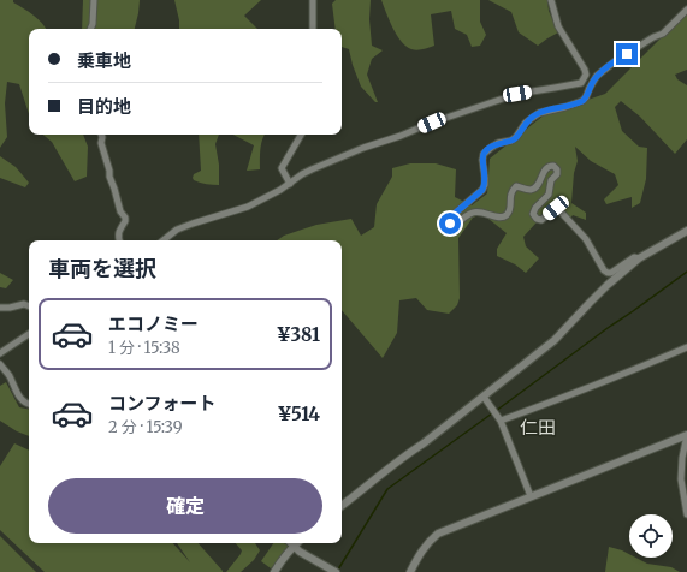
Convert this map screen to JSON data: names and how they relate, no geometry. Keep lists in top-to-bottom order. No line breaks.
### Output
{"districts":["仁田"],"page":{"banner":["乗車地","目的地"],"heading":"車両を選択","list":[{"name":"エコノミー","note":"1 分 · 15:38","value":"¥381"},{"name":"コンフォート","note":"2 分 · 15:39","value":"¥514"}],"buttons":"確定"}}
